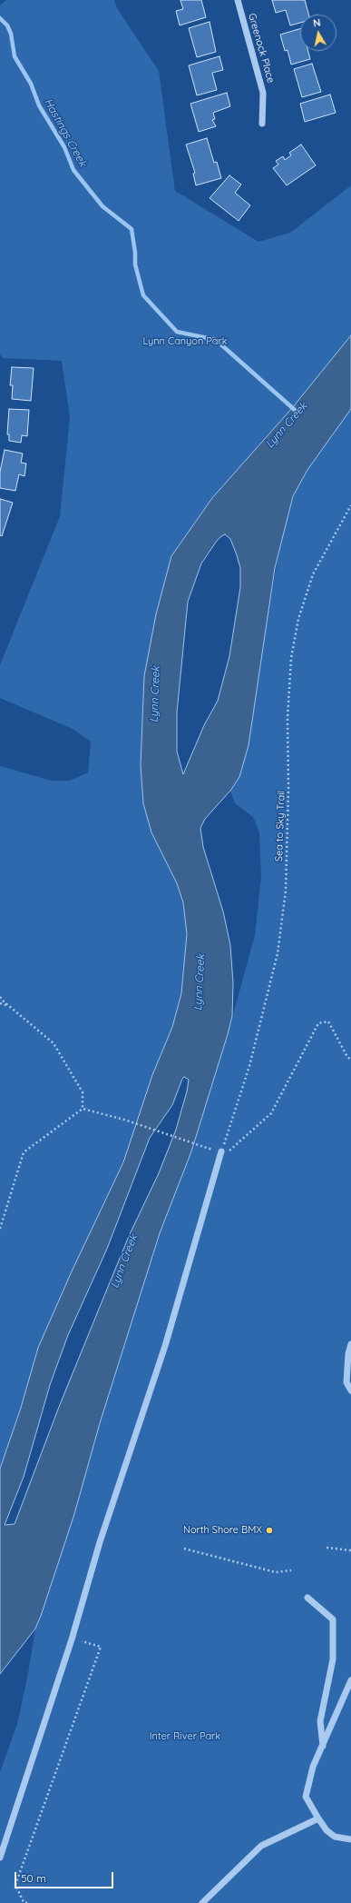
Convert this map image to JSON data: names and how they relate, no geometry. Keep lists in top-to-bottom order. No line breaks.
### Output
{"streets":{"street":["Greenock Place"],"path":["Sea to Sky Trail"]},"water":["Hastings Creek","Lynn Creek"],"parks":["Lynn Canyon Park","Inter River Park"],"places":["North Shore BMX"],"scale_bar":"50 m","north":"top"}
